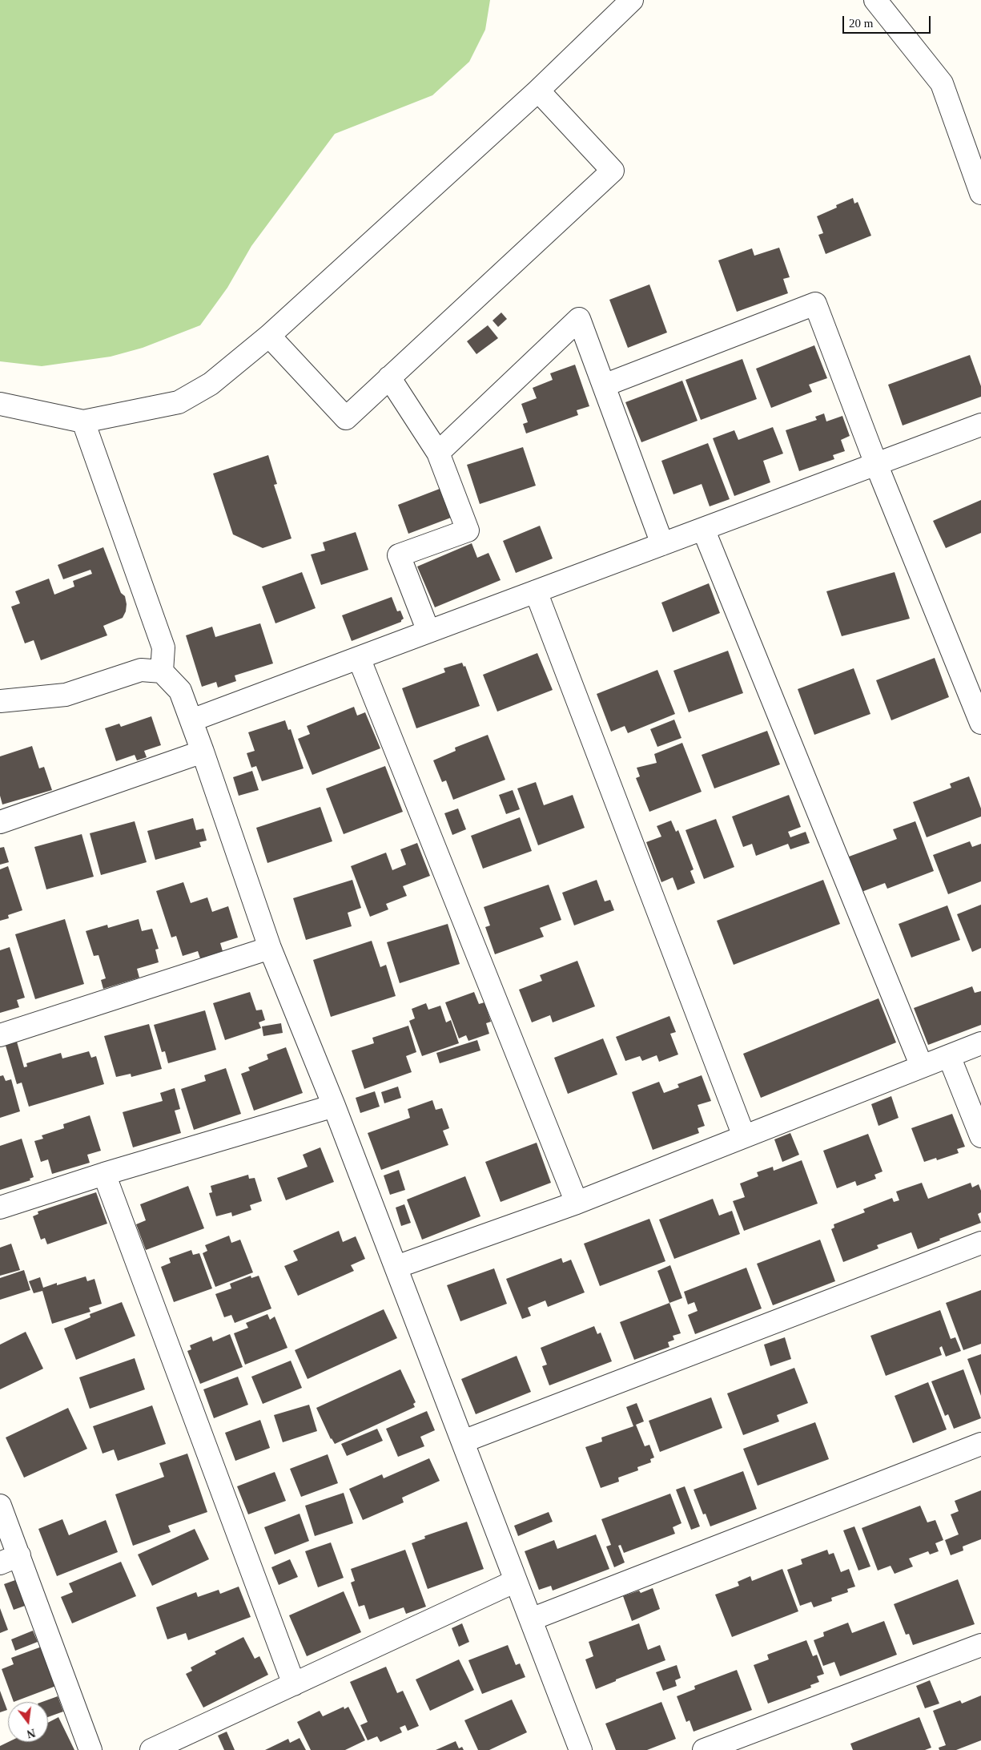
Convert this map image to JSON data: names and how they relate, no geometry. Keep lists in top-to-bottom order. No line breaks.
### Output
{"scale_bar":"20 m","north":"bottom"}
